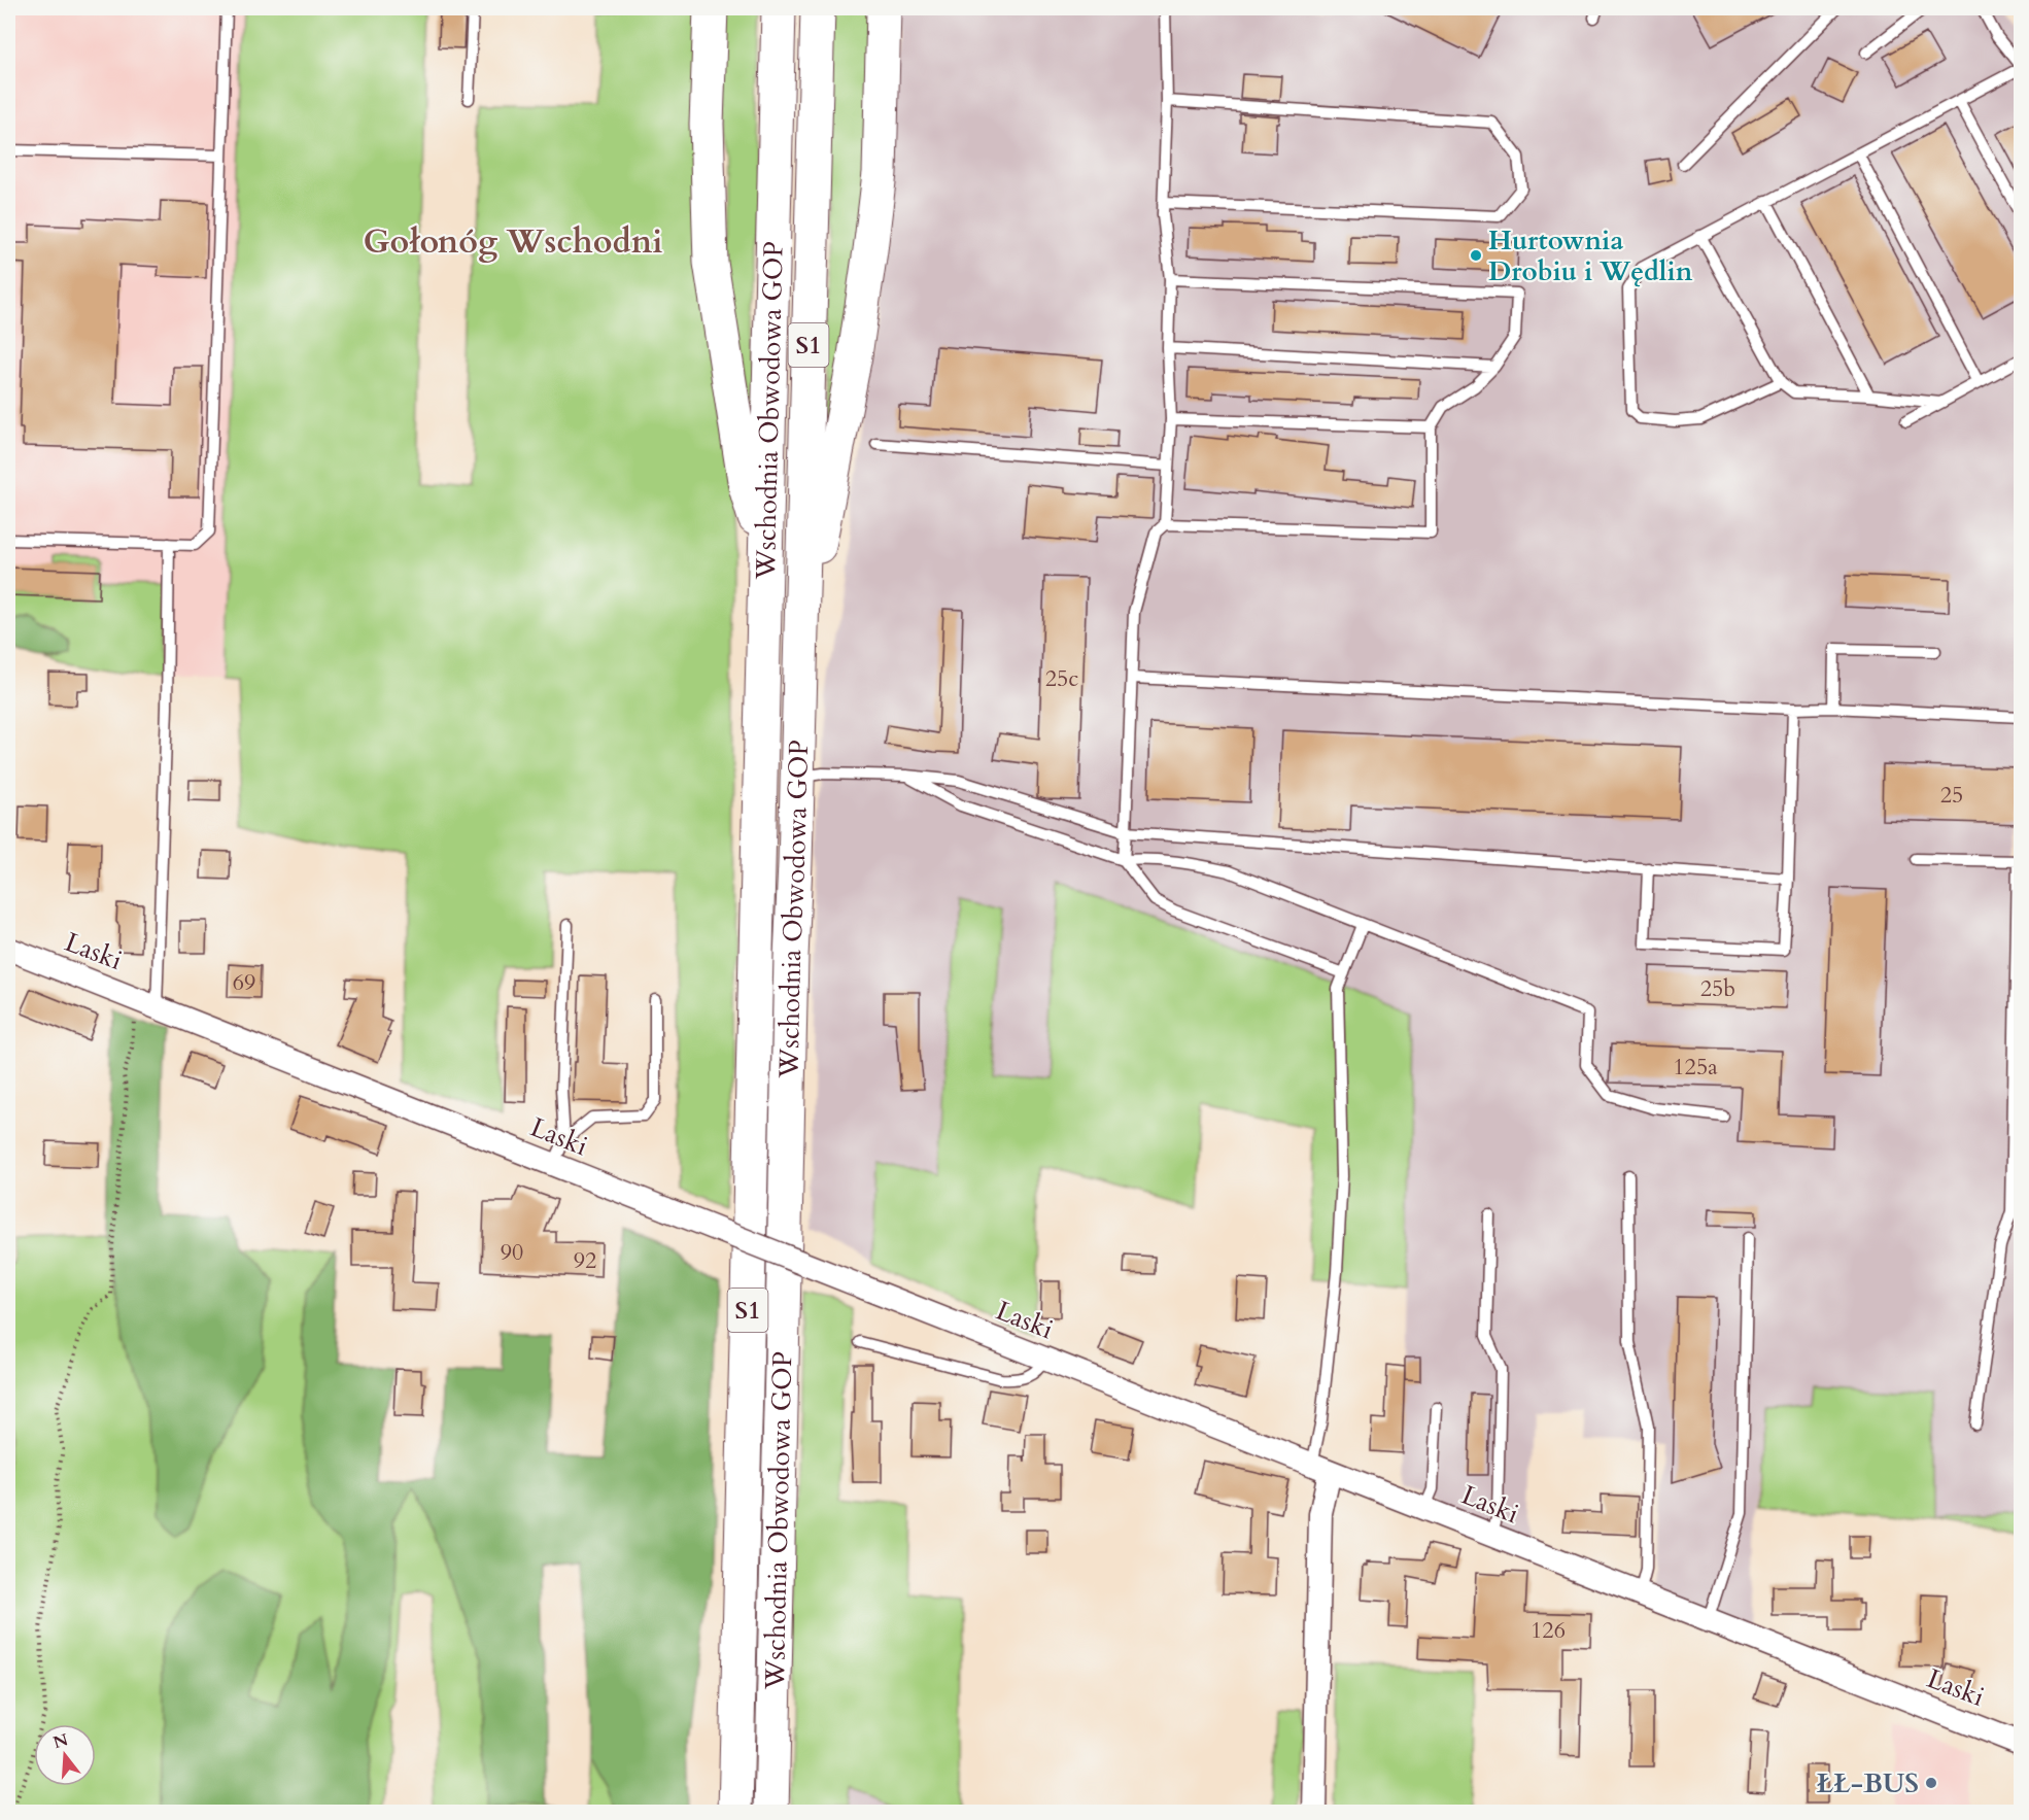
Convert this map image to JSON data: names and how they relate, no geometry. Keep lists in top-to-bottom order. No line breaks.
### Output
{"streets":{"highway":["S1","Wschodnia Obwodowa GOP"],"street":["Laski"]},"districts":["Gołonóg Wschodni"],"places":["Hurtownia Drobiu i Wędlin","ŁŁ-BUS"],"house_numbers":["25c","25","69","25b","125a","90","92","126"],"north":"top"}
